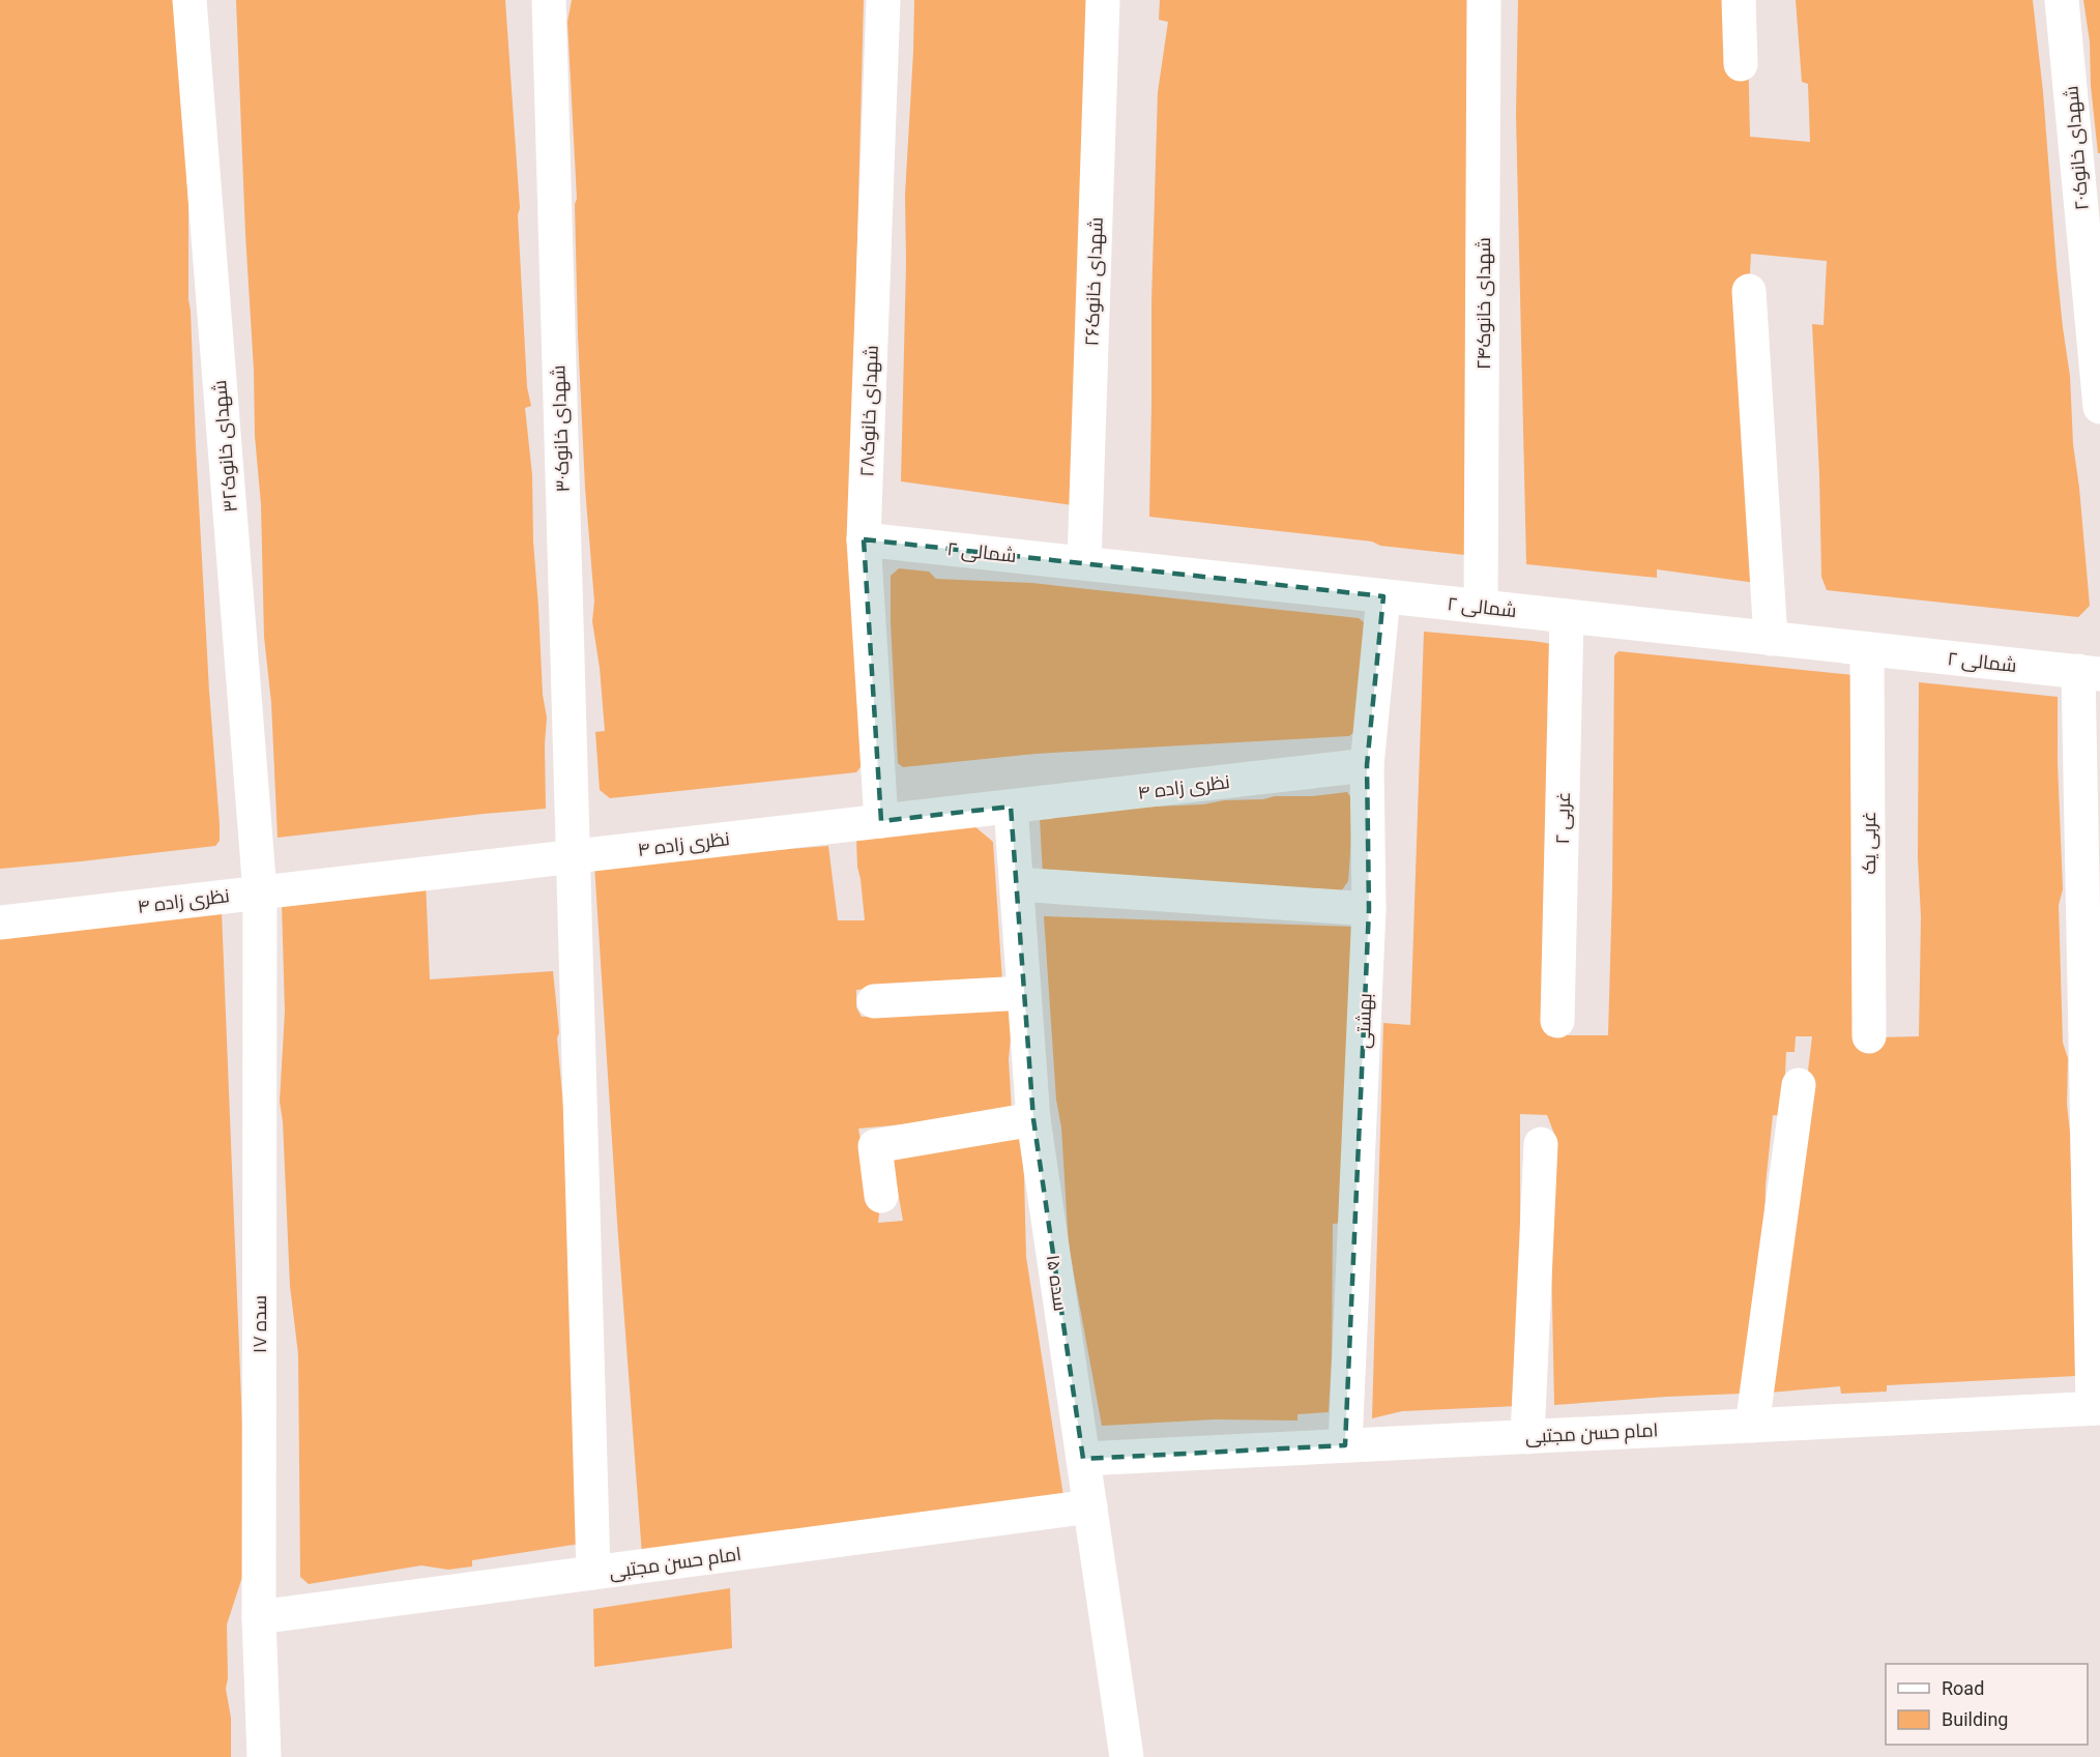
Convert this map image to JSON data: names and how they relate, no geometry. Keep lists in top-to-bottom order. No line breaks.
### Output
{"streets":{"street":["شهدای خانوک۲۰","شهدای خانوک۲۶","شهدای خانوک۲۴","شهدای خانوک۲۸","شهدای خانوک۳۰","شهدای خانوک۳۲","شمالی ۲","نظری زاده ۴","۲ غربی","غربی یک","بهشتی","سده ۱۵","سده ۱۷","امام حسن مجتبی"]},"crossings":[["شهدای خانوک۲۶","شمالی ۲"],["شهدای خانوک۲۴","شمالی ۲"],["شهدای خانوک۲۸","شمالی ۲"],["شهدای خانوک۲۸","نظری زاده ۴"],["شهدای خانوک۳۰","نظری زاده ۴"],["شهدای خانوک۳۰","امام حسن مجتبی"],["شهدای خانوک۳۲","نظری زاده ۴"],["شهدای خانوک۳۲","سده ۱۷"],["شمالی ۲","۲ غربی"],["شمالی ۲","غربی یک"],["شمالی ۲","بهشتی"],["نظری زاده ۴","بهشتی"],["نظری زاده ۴","سده ۱۵"],["نظری زاده ۴","سده ۱۷"],["بهشتی","امام حسن مجتبی"],["سده ۱۵","امام حسن مجتبی"],["سده ۱۷","امام حسن مجتبی"]],"legend":["Road","Building"]}
